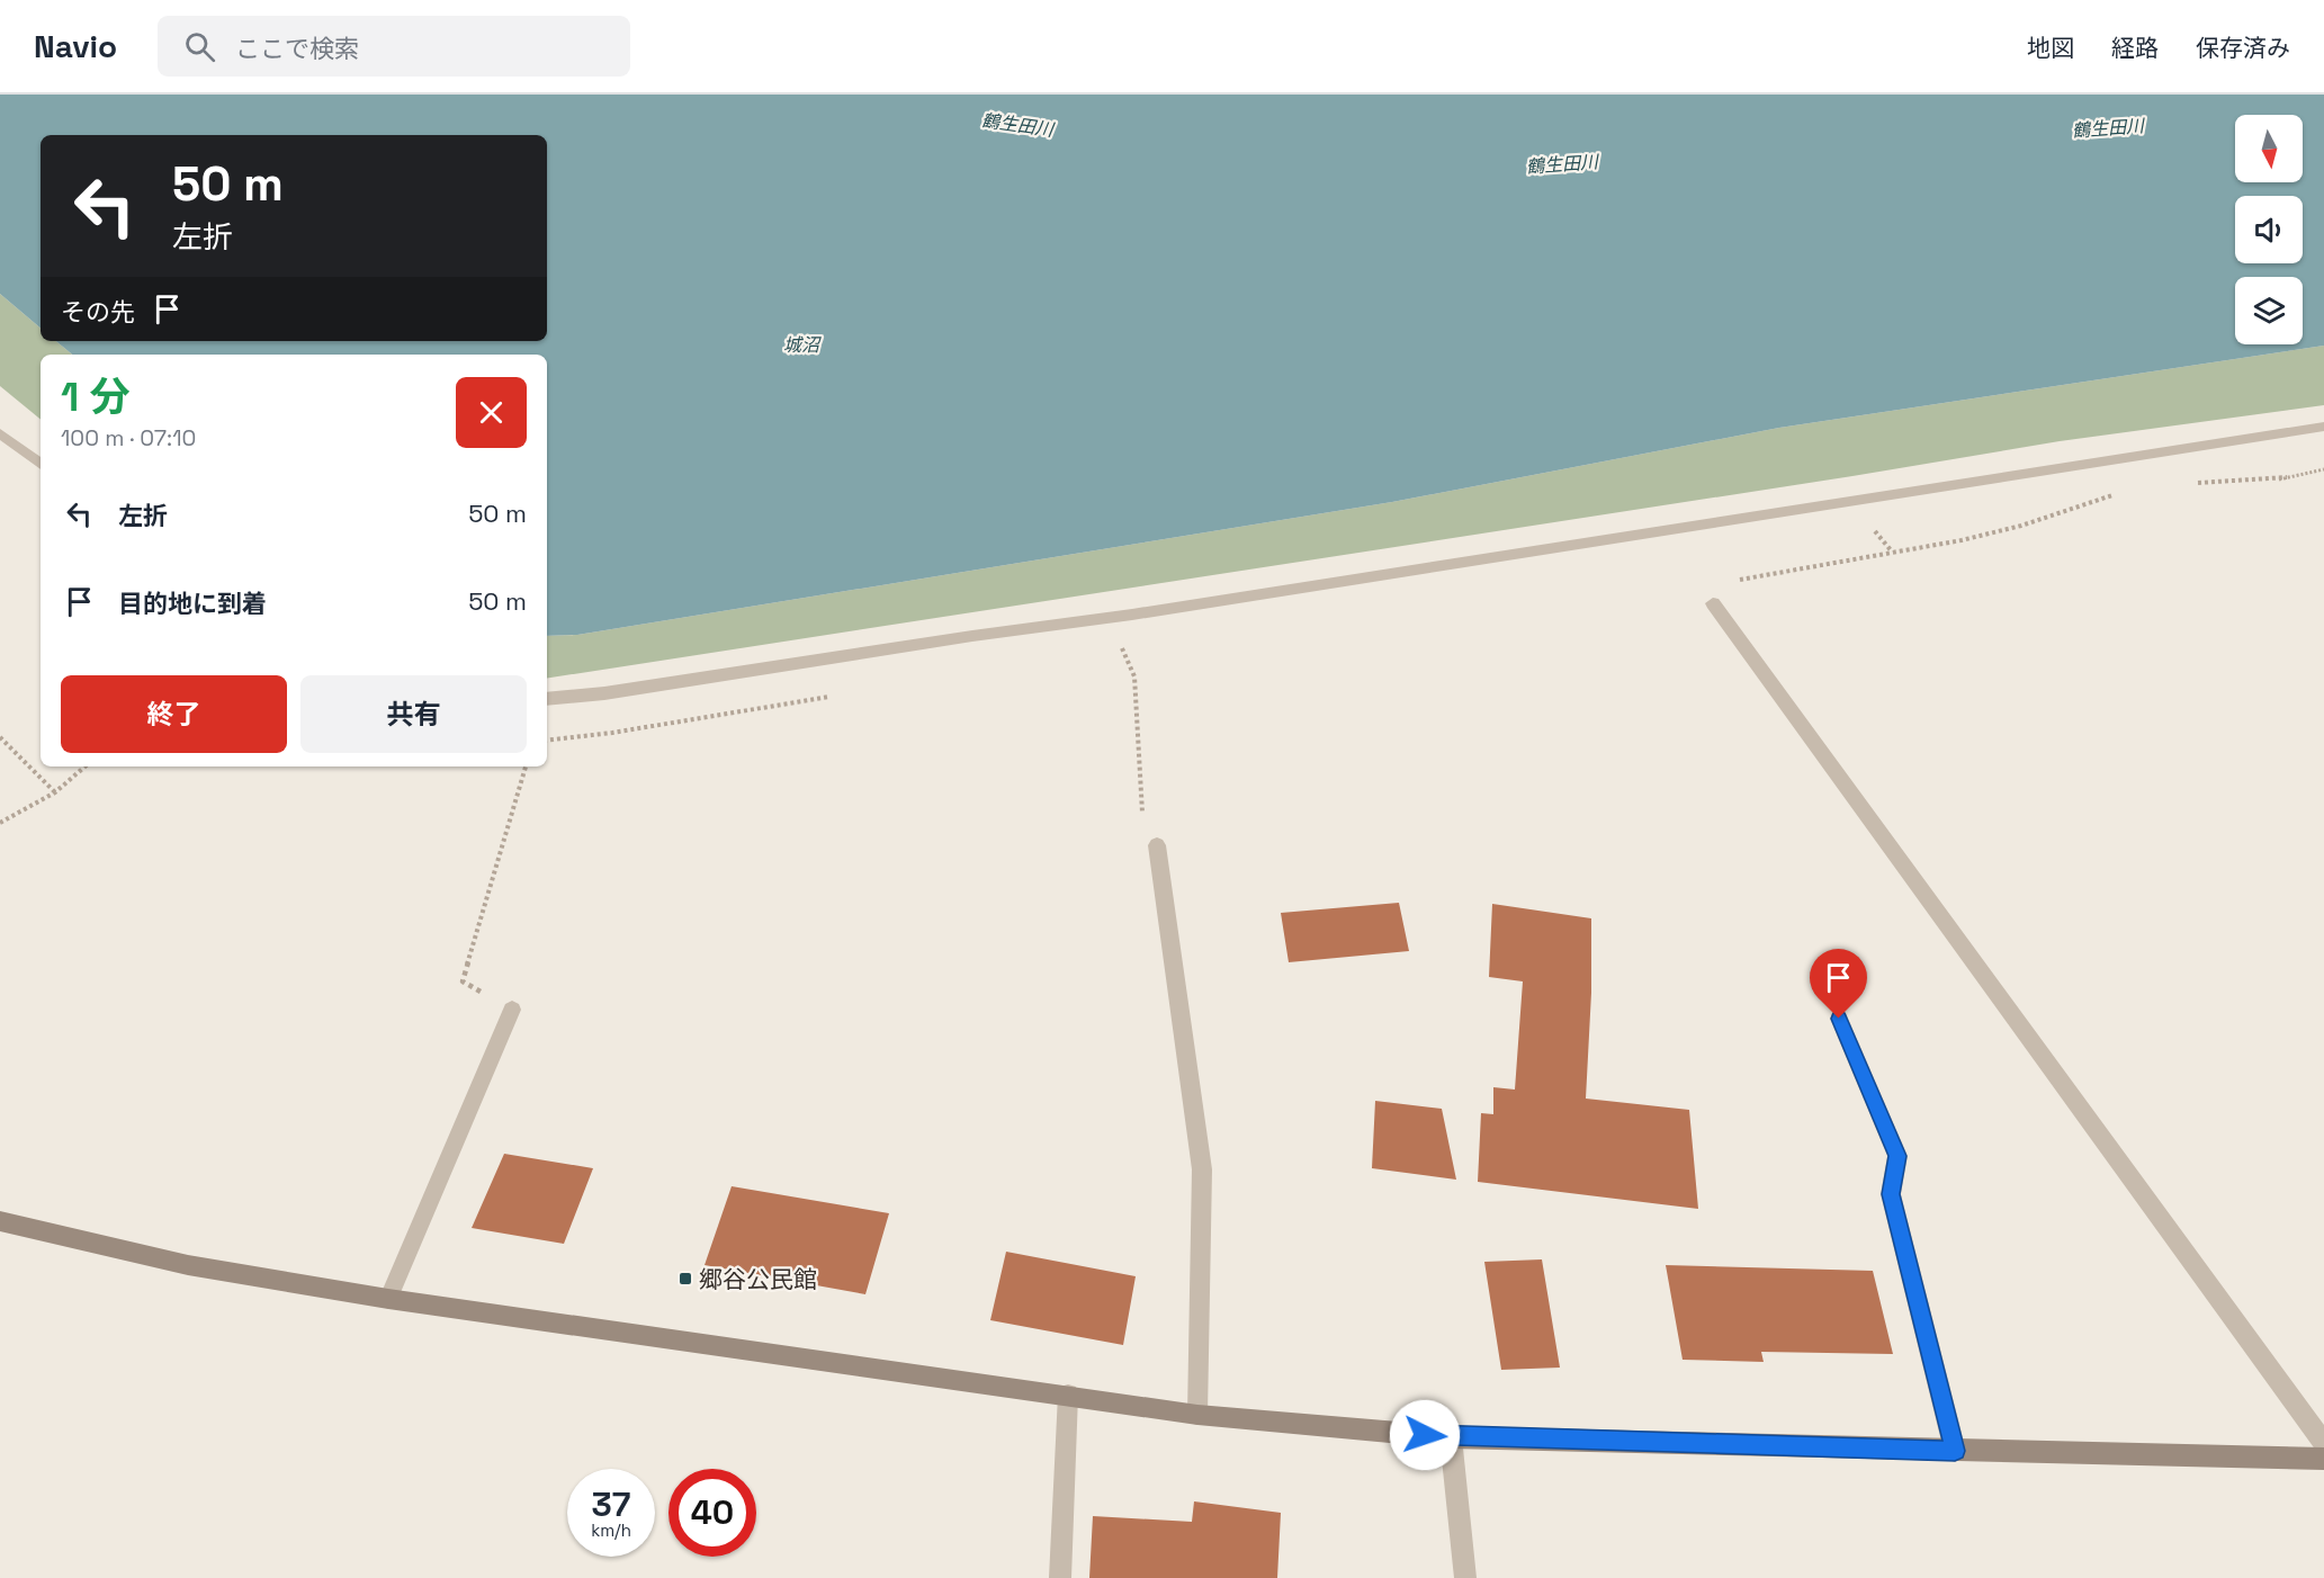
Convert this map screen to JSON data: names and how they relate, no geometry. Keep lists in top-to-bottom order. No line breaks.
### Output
{"water":["鶴生田川","城沼"],"places":{"transit":["郷谷公民館"]},"north":"bottom","page":{"header":"Navio","search":"ここで検索","nav":["地図","経路","保存済み"],"turn":["50 m","左折"],"then":"その先","heading":["1 分","100 m · 07:10"],"list":[{"name":"左折","value":"50 m"},{"name":"目的地に到着","value":"50 m"}],"buttons":["終了","共有"],"speed":"37 km/h","limit":"40"}}
